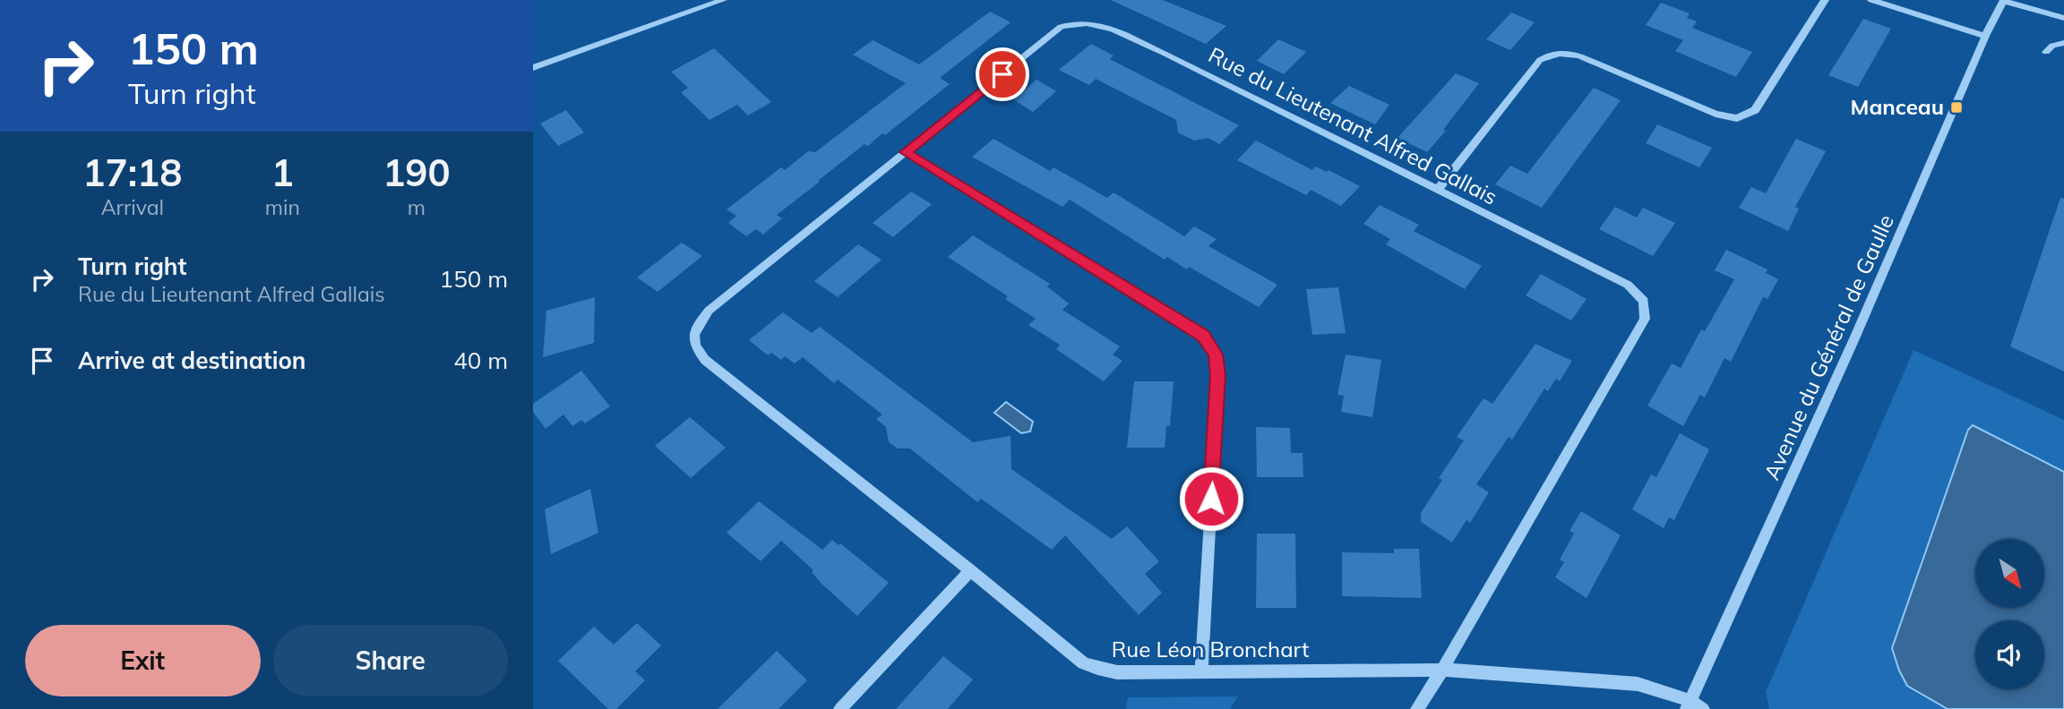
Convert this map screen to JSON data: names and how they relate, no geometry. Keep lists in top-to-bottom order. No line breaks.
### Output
{"streets":{"street":["Rue du Lieutenant Alfred Gallais","Avenue du Général de Gaulle","Rue Léon Bronchart"]},"crossings":[["Rue du Lieutenant Alfred Gallais","Rue Léon Bronchart"],["Avenue du Général de Gaulle","Rue Léon Bronchart"]],"places":{"transit":["Manceau"]},"north":"bottom right","page":{"turn":["150 m","Turn right"],"eta":["17:18","Arrival","1","min","190","m"],"list":[{"name":"Turn right","note":"Rue du Lieutenant Alfred Gallais","value":"150 m"},{"name":"Arrive at destination","value":"40 m"}],"buttons":["Exit","Share"]}}
